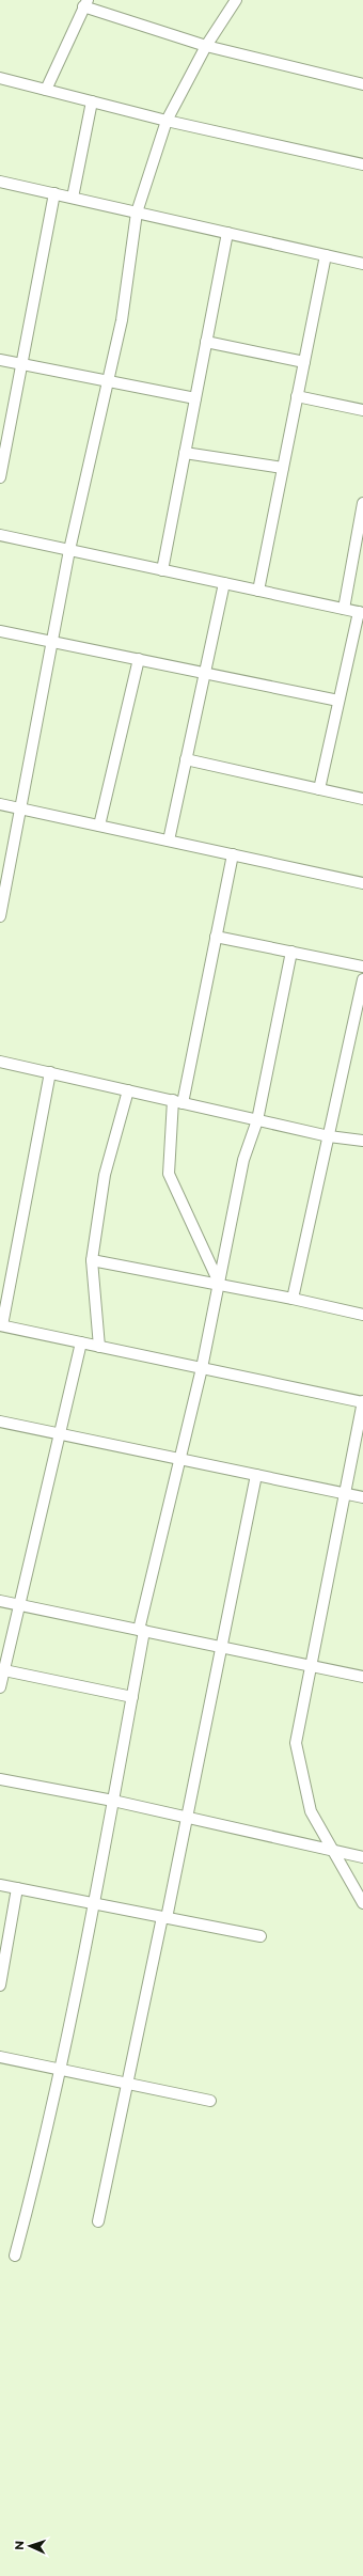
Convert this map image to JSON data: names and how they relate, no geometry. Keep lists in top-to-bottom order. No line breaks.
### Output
{"north":"left"}
